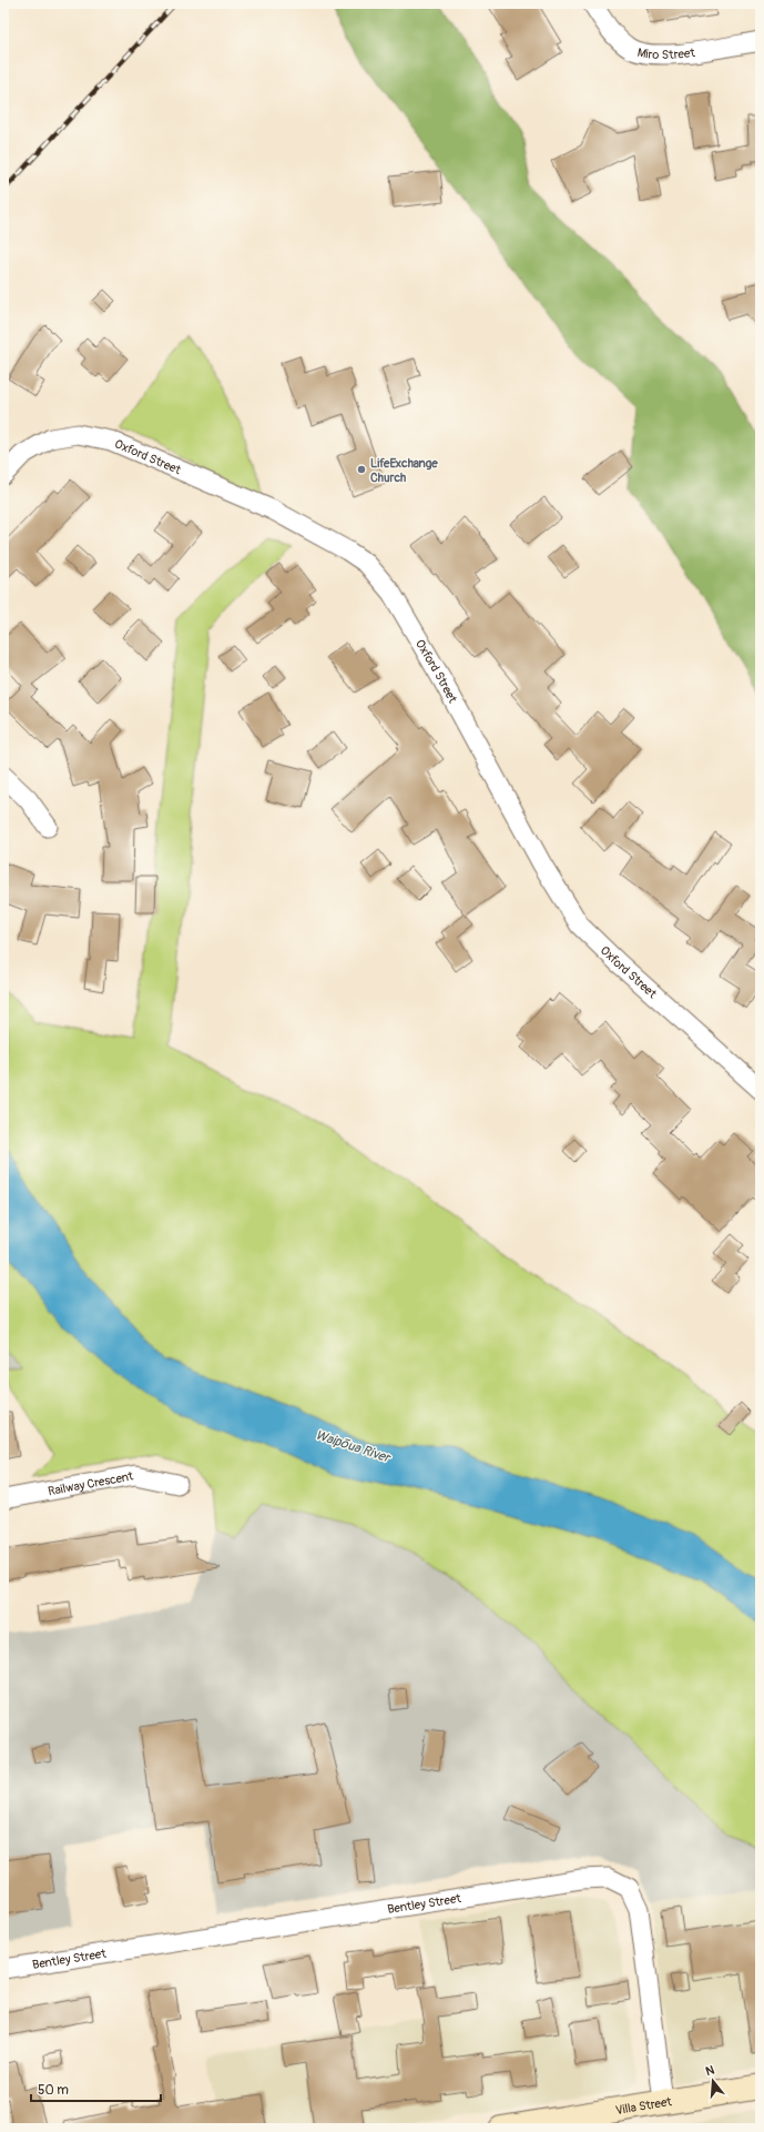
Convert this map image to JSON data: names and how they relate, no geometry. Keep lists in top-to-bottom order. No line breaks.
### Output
{"streets":{"street":["Miro Street","Oxford Street","Railway Crescent","Bentley Street","Villa Street"]},"crossings":[["Bentley Street","Villa Street"]],"water":["Waipōua River"],"places":["LifeExchange Church"],"scale_bar":"50 m","north":"top"}
